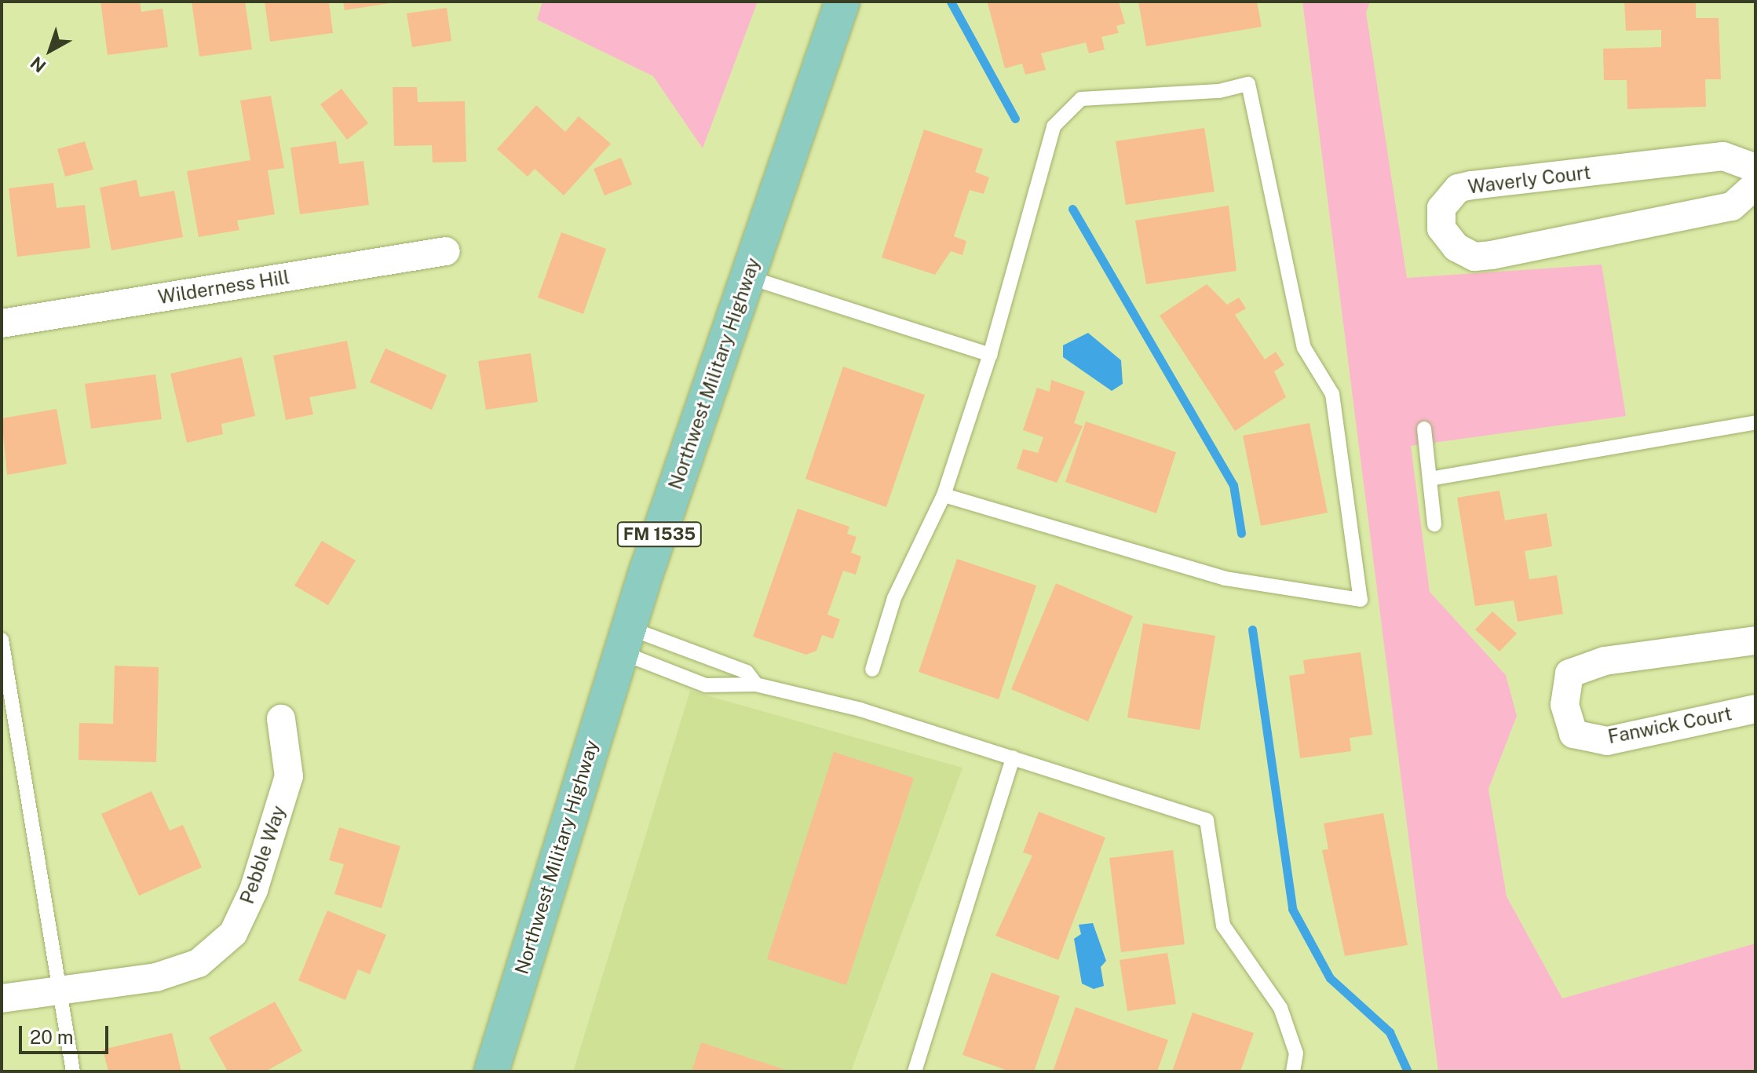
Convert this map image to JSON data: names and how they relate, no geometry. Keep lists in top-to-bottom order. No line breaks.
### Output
{"streets":{"main road":["Northwest Military Highway","FM 1535"],"street":["Waverly Court","Wilderness Hill","Fanwick Court","Pebble Way"]},"scale_bar":"20 m","north":"bottom left"}
